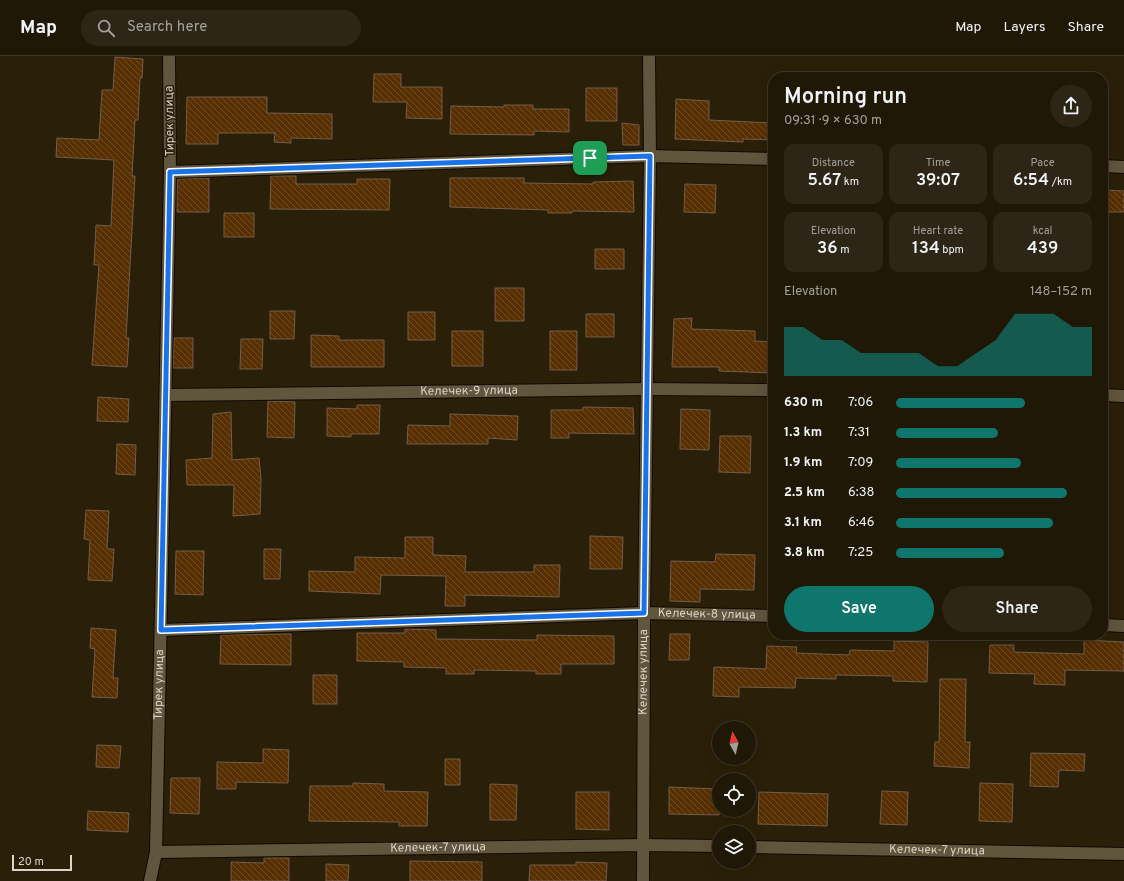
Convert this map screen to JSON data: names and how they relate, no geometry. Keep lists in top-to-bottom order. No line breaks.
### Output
{"streets":{"street":["Тирек улица","Келечек-9 улица","Келечек-8 улица","Келечек улица","Келечек-7 улица"]},"crossings":[["Тирек улица","Келечек-9 улица"],["Тирек улица","Келечек-8 улица"],["Тирек улица","Келечек-7 улица"],["Келечек-9 улица","Келечек улица"],["Келечек-8 улица","Келечек улица"],["Келечек улица","Келечек-7 улица"]],"scale_bar":"20 m","north":"top","page":{"header":"Map","search":"Search here","nav":["Map","Layers","Share"],"heading":["Morning run","09:31 · 9 × 630 m"],"stats":[["Distance","5.67 km"],["Time","39:07"],["Pace","6:54 /km"],["Elevation","36 m"],["Heart rate","134 bpm"],["kcal","439"]],"chart":["Elevation","148–152 m"],"list":[{"name":"630 m","note":"7:06"},{"name":"1.3 km","note":"7:31"},{"name":"1.9 km","note":"7:09"},{"name":"2.5 km","note":"6:38"},{"name":"3.1 km","note":"6:46"},{"name":"3.8 km","note":"7:25"}],"buttons":["Save","Share"],"scale":"20 m"}}
